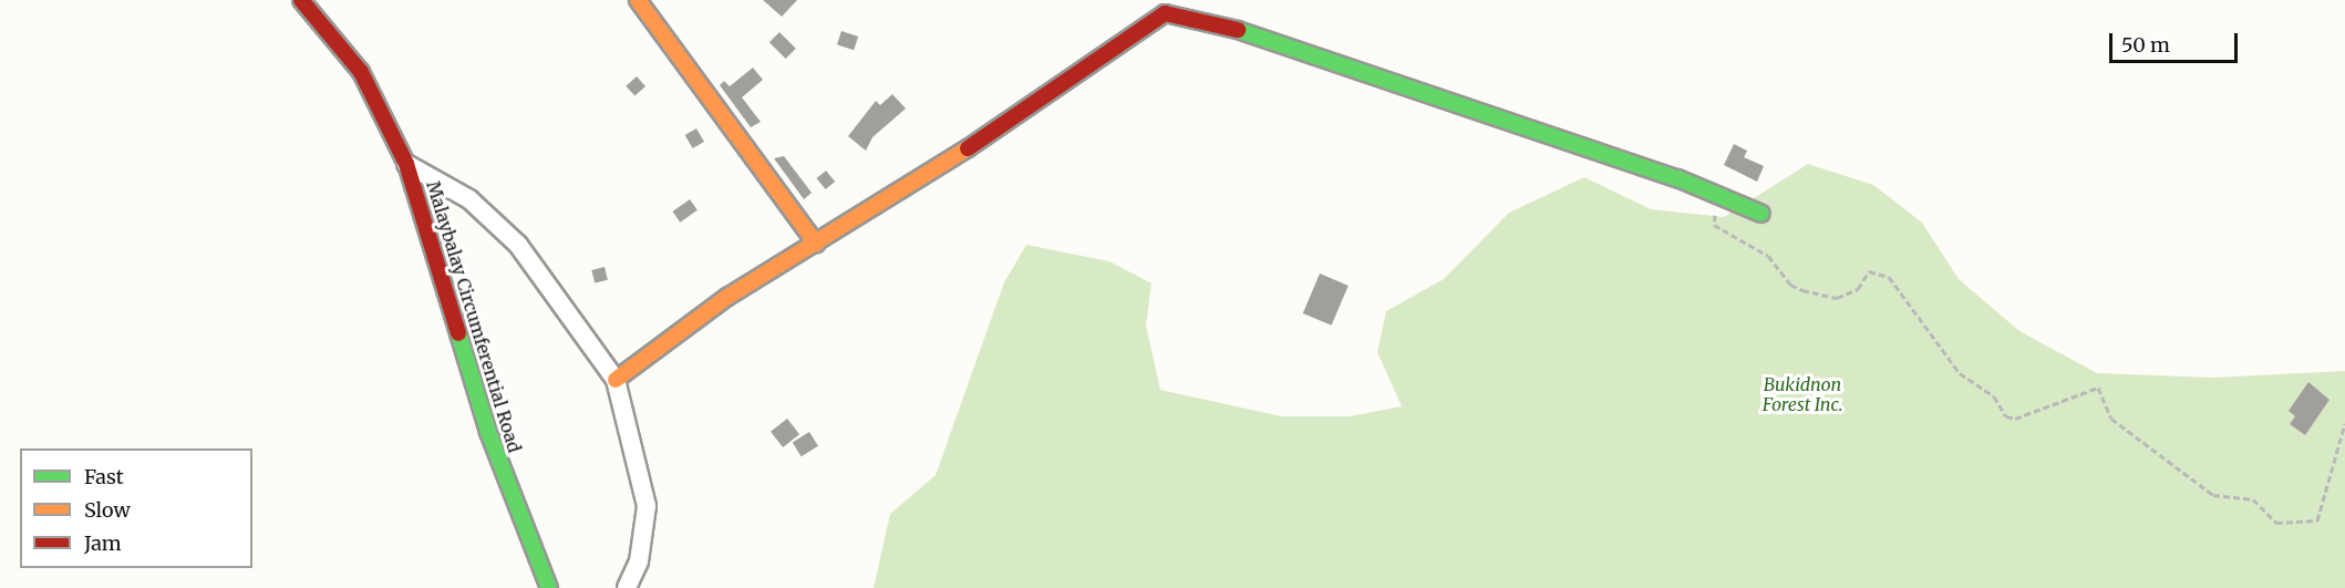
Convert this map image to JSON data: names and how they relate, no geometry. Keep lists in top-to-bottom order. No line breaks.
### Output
{"streets":{"street":["Malaybalay Circumferential Road"]},"parks":["Bukidnon Forest Inc."],"legend":["Fast","Slow","Jam"],"scale_bar":"50 m"}
